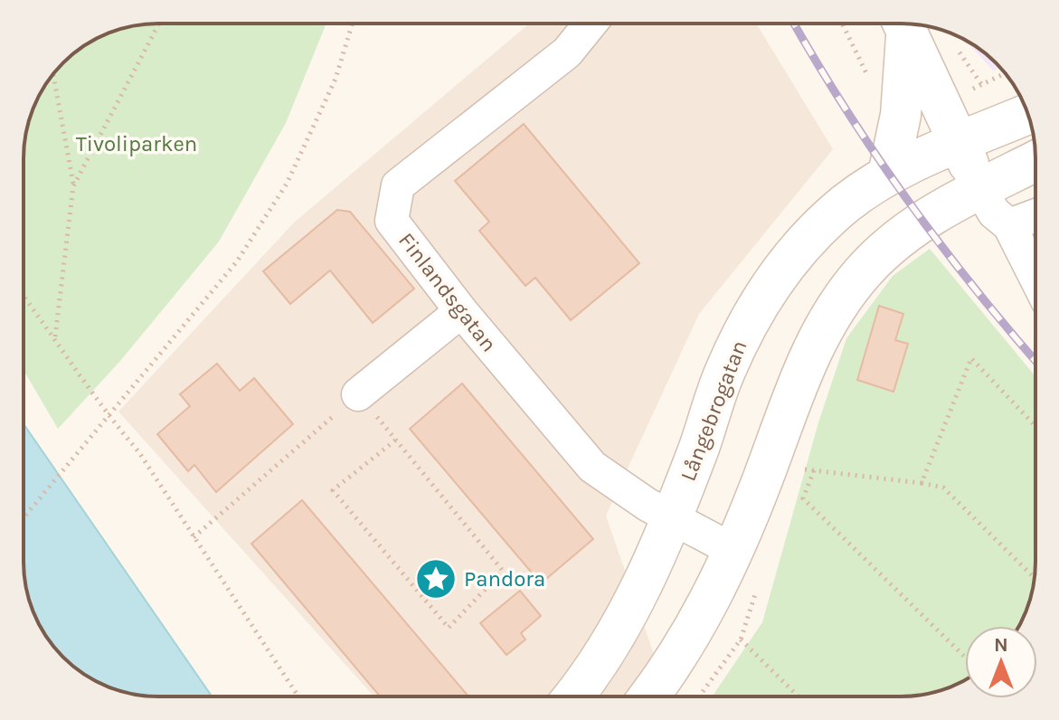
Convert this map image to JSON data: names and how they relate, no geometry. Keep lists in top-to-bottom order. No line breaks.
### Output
{"streets":{"main road":["Långebrogatan"],"street":["Finlandsgatan"]},"crossings":[["Finlandsgatan","Långebrogatan"]],"parks":["Tivoliparken"],"places":{"place":["Pandora"]},"north":"top"}
